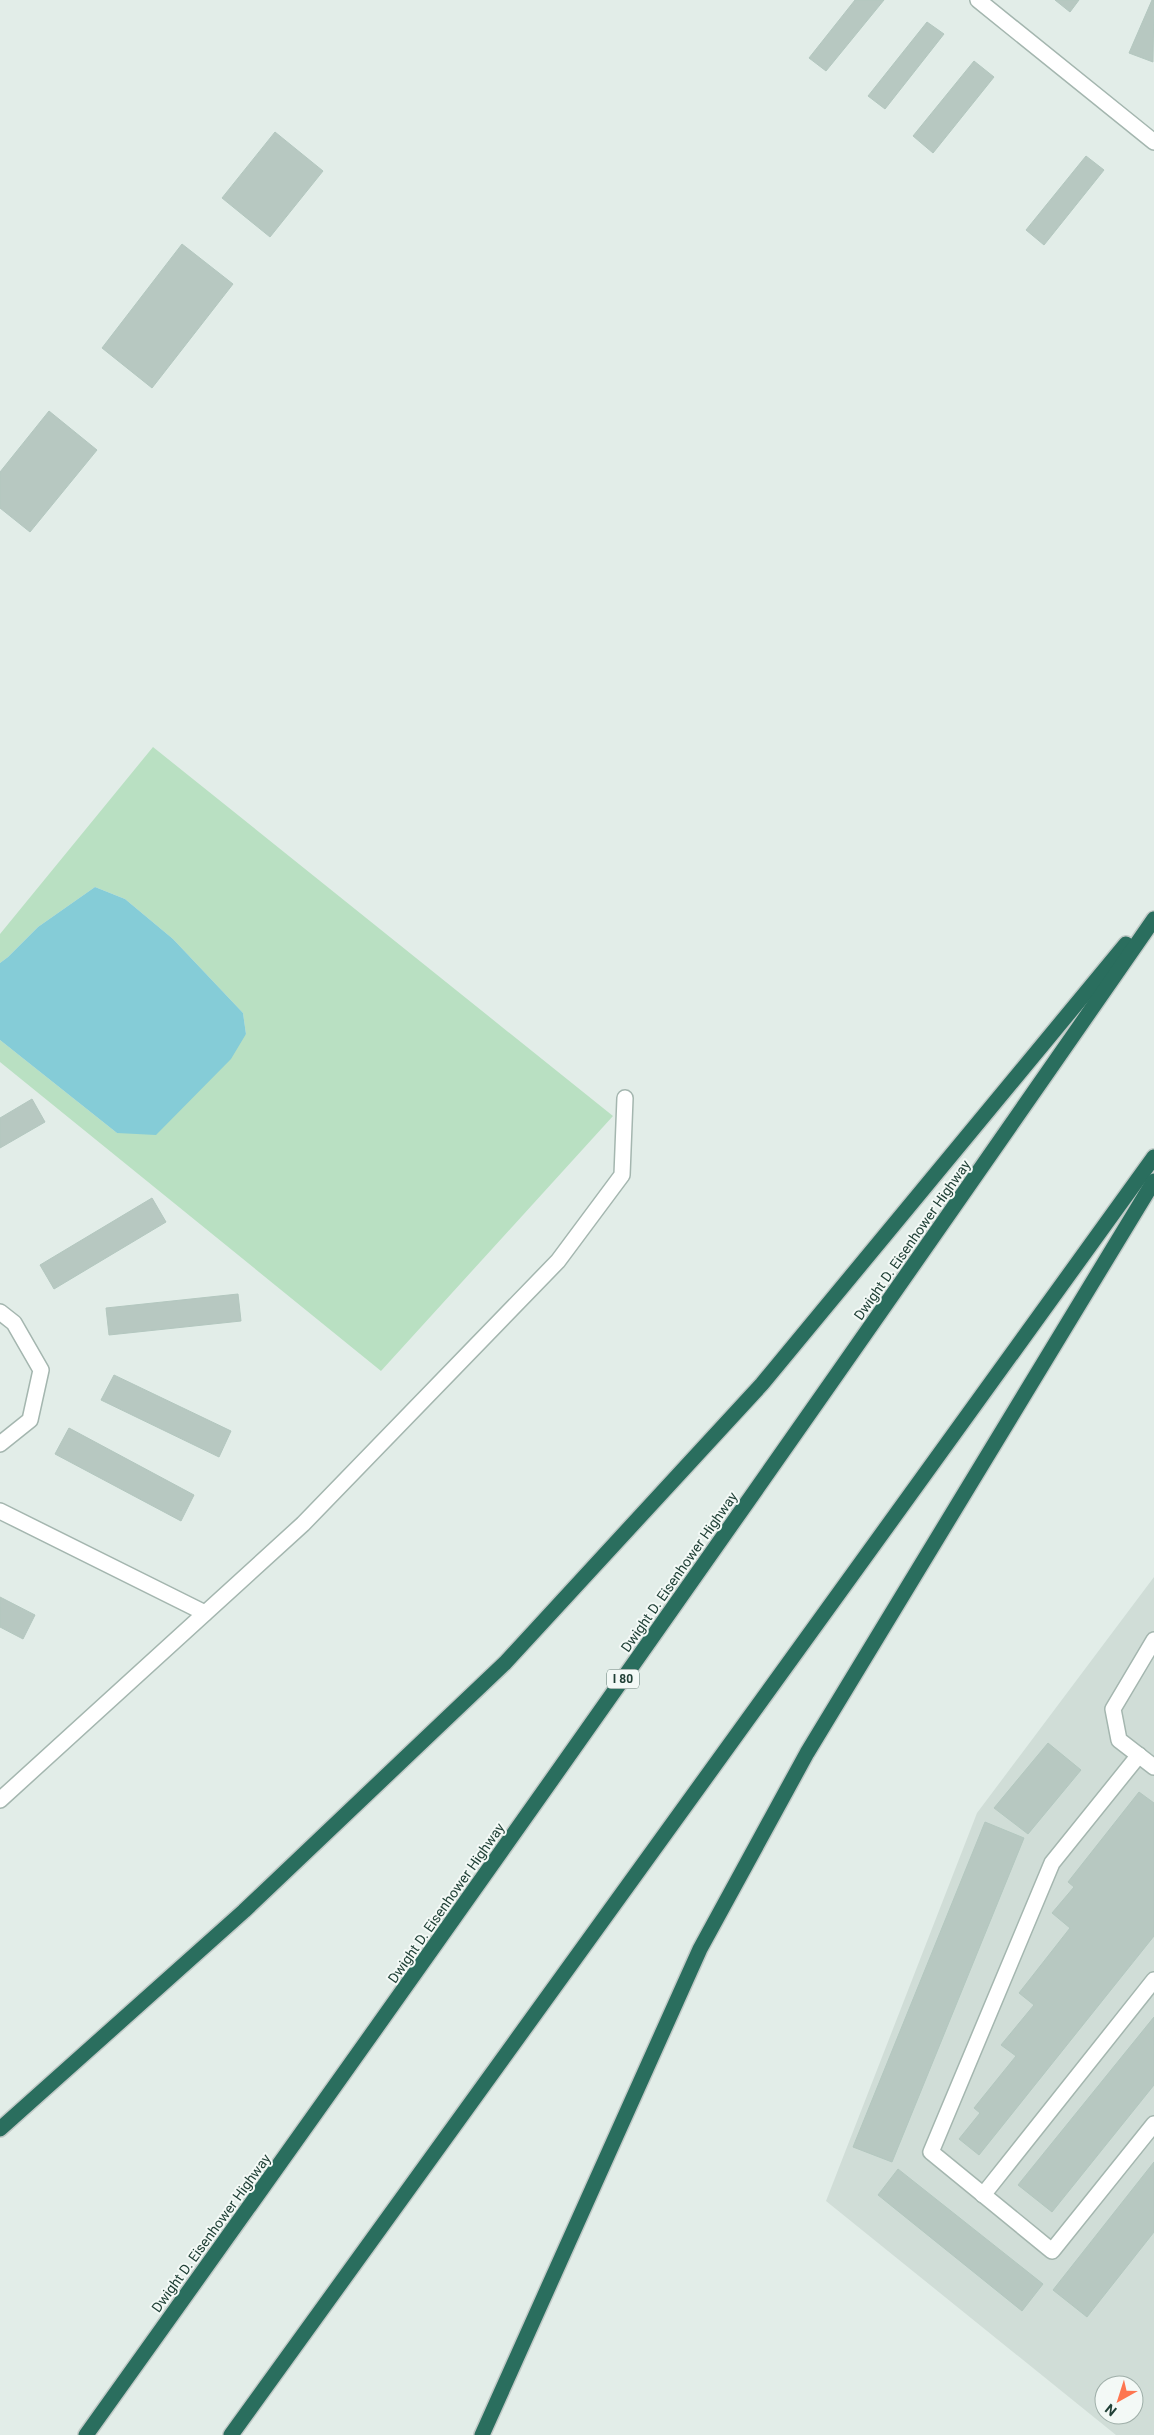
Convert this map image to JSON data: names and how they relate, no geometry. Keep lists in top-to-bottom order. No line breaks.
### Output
{"streets":{"highway":["Dwight D. Eisenhower Highway","I 80"]},"north":"bottom left"}
